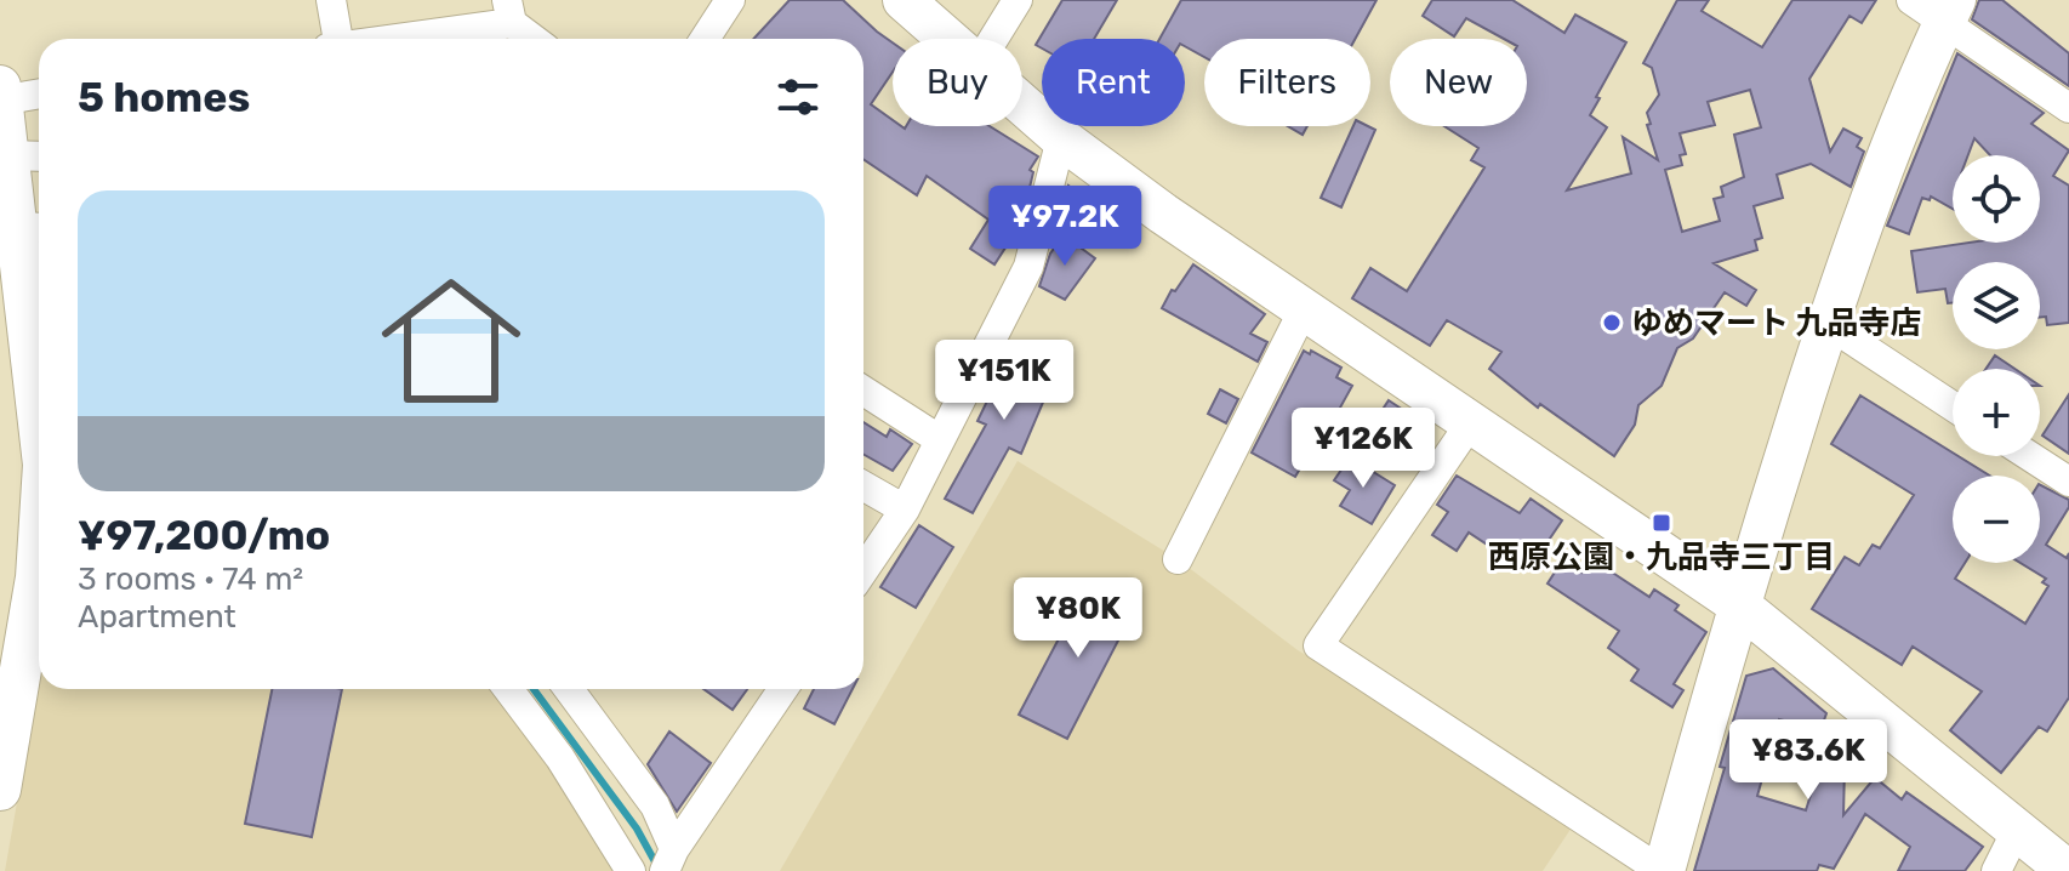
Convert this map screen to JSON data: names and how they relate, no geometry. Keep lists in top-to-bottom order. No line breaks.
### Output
{"places":{"other":["ゆめマート 九品寺店"],"transit":["西原公園・九品寺三丁目"]},"page":{"chip":["Buy","Rent","Filters","New"],"heading":"5 homes","map_buttons":["+","−"],"list":[{"name":"¥97,200/mo","note":"3 rooms · 74 m² · Apartment"}],"price":["¥97.2K","¥151K","¥126K","¥80K","¥83.6K"]}}
